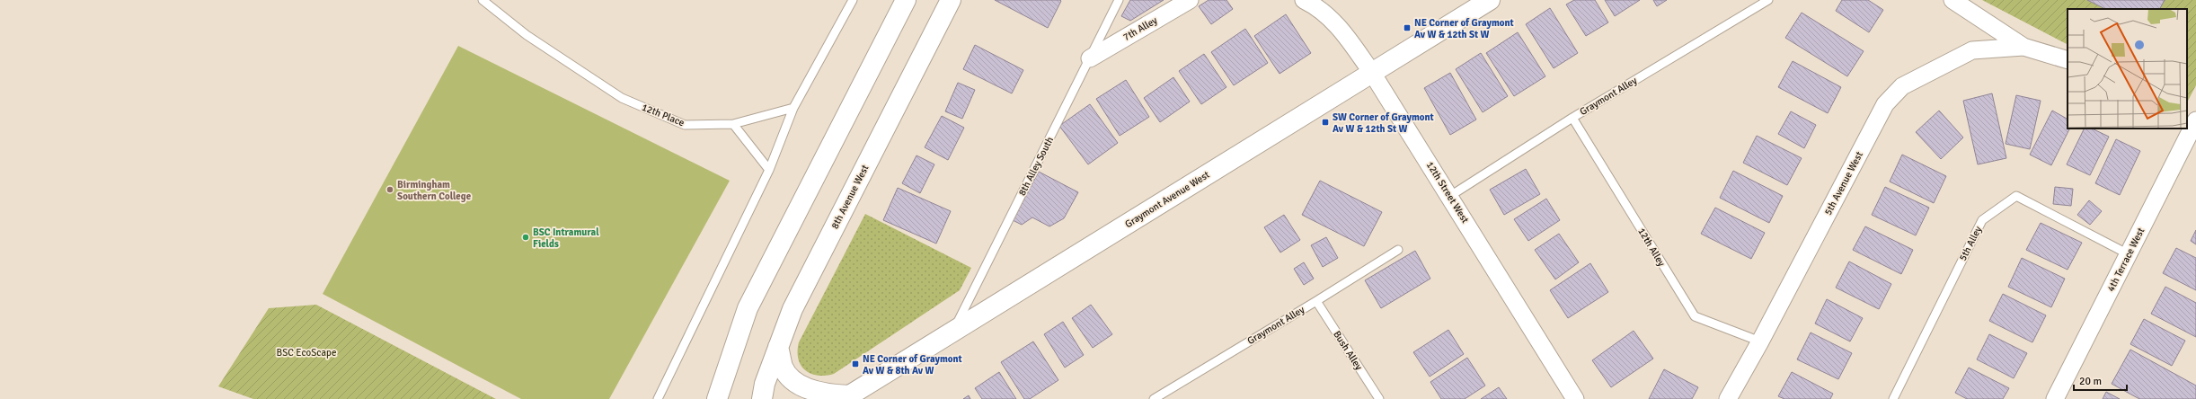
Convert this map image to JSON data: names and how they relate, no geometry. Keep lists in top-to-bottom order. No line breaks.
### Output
{"streets":{"main road":["8th Avenue West","Graymont Avenue West"],"street":["7th Alley","5th Avenue West","12th Street West","4th Terrace West"],"lane":["Graymont Alley","12th Place","8th Alley South","5th Alley","12th Alley","Bush Alley"]},"crossings":[["7th Alley","8th Alley South"],["Graymont Alley","12th Street West"],["Graymont Alley","12th Alley"],["Graymont Alley","Bush Alley"],["8th Alley South","Graymont Avenue West"],["5th Avenue West","12th Alley"],["12th Street West","Graymont Avenue West"],["5th Alley","4th Terrace West"]],"parks":["BSC EcoScape"],"places":{"transit":["NE Corner of Graymont Av W & 12th St W","SW Corner of Graymont Av W & 12th St W","NE Corner of Graymont Av W & 8th Av W"],"other":["Birmingham Southern College","BSC Intramural Fields"]},"scale_bar":"20 m"}
